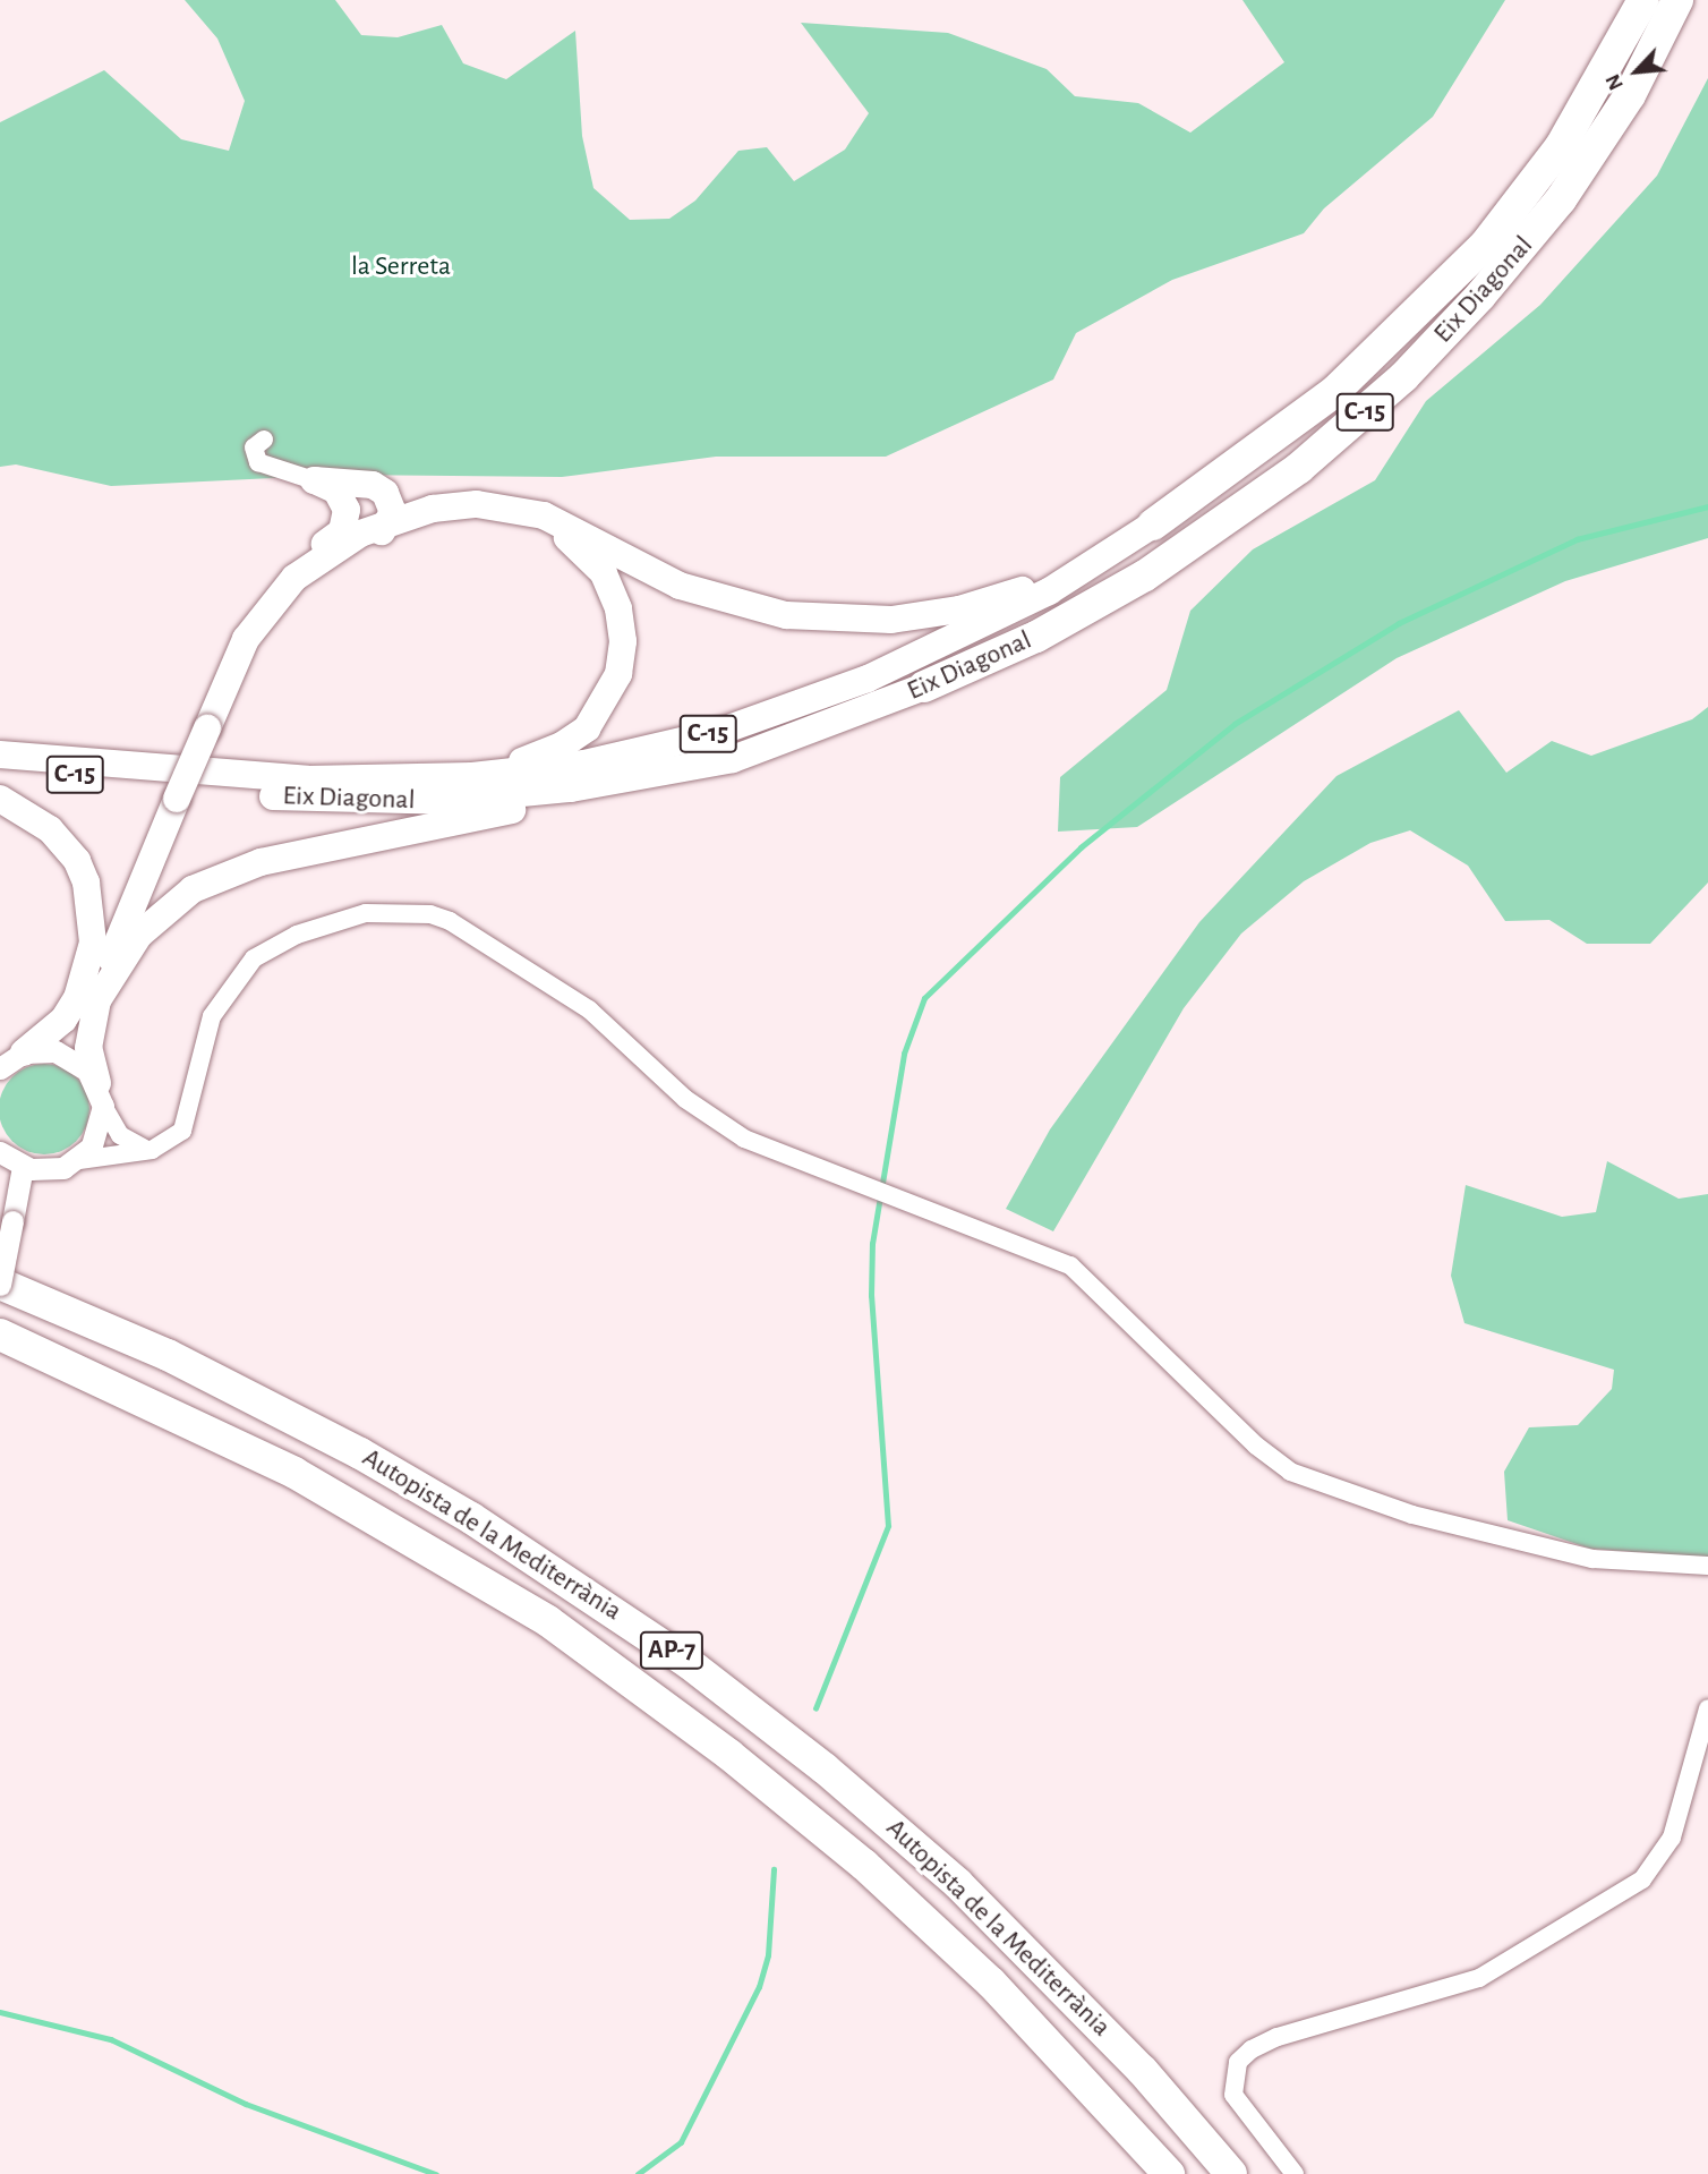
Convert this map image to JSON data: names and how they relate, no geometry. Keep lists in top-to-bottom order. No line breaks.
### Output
{"streets":{"highway":["Eix Diagonal","C-15","Autopista de la Mediterrània","AP-7"]},"parks":["la Serreta"],"north":"bottom left"}
